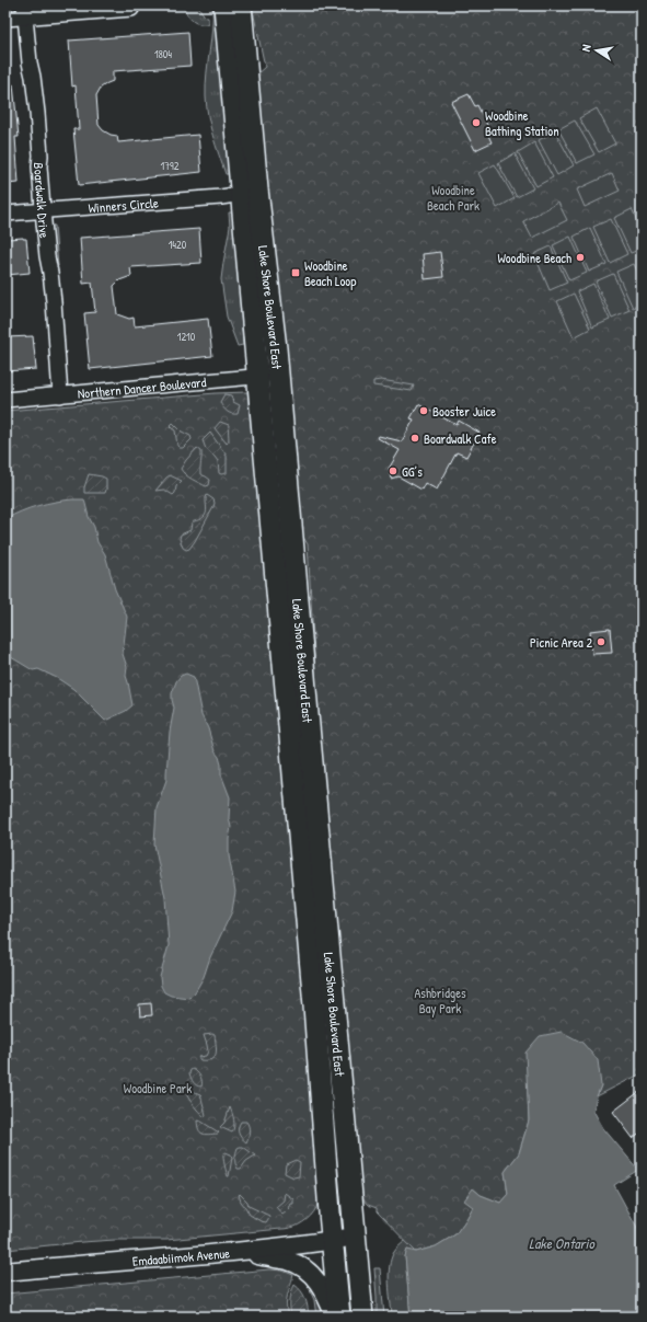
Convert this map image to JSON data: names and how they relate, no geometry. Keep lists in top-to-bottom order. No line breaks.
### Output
{"streets":{"highway":["Lake Shore Boulevard East"],"main road":["Emdaabiimok Avenue"],"street":["Boardwalk Drive","Winners Circle","Northern Dancer Boulevard"]},"crossings":[["Boardwalk Drive","Winners Circle"],["Boardwalk Drive","Northern Dancer Boulevard"],["Winners Circle","Lake Shore Boulevard East"],["Lake Shore Boulevard East","Northern Dancer Boulevard"],["Lake Shore Boulevard East","Emdaabiimok Avenue"]],"water":["Lake Ontario"],"parks":["Woodbine Beach Park","Ashbridges Bay Park","Woodbine Park"],"places":{"other":["Woodbine Bathing Station","Woodbine Beach","Booster Juice","Boardwalk Cafe","GG’s","Picnic Area 2"],"transit":["Woodbine Beach Loop"]},"house_numbers":["1804","1792","1420","1210"],"north":"left"}
